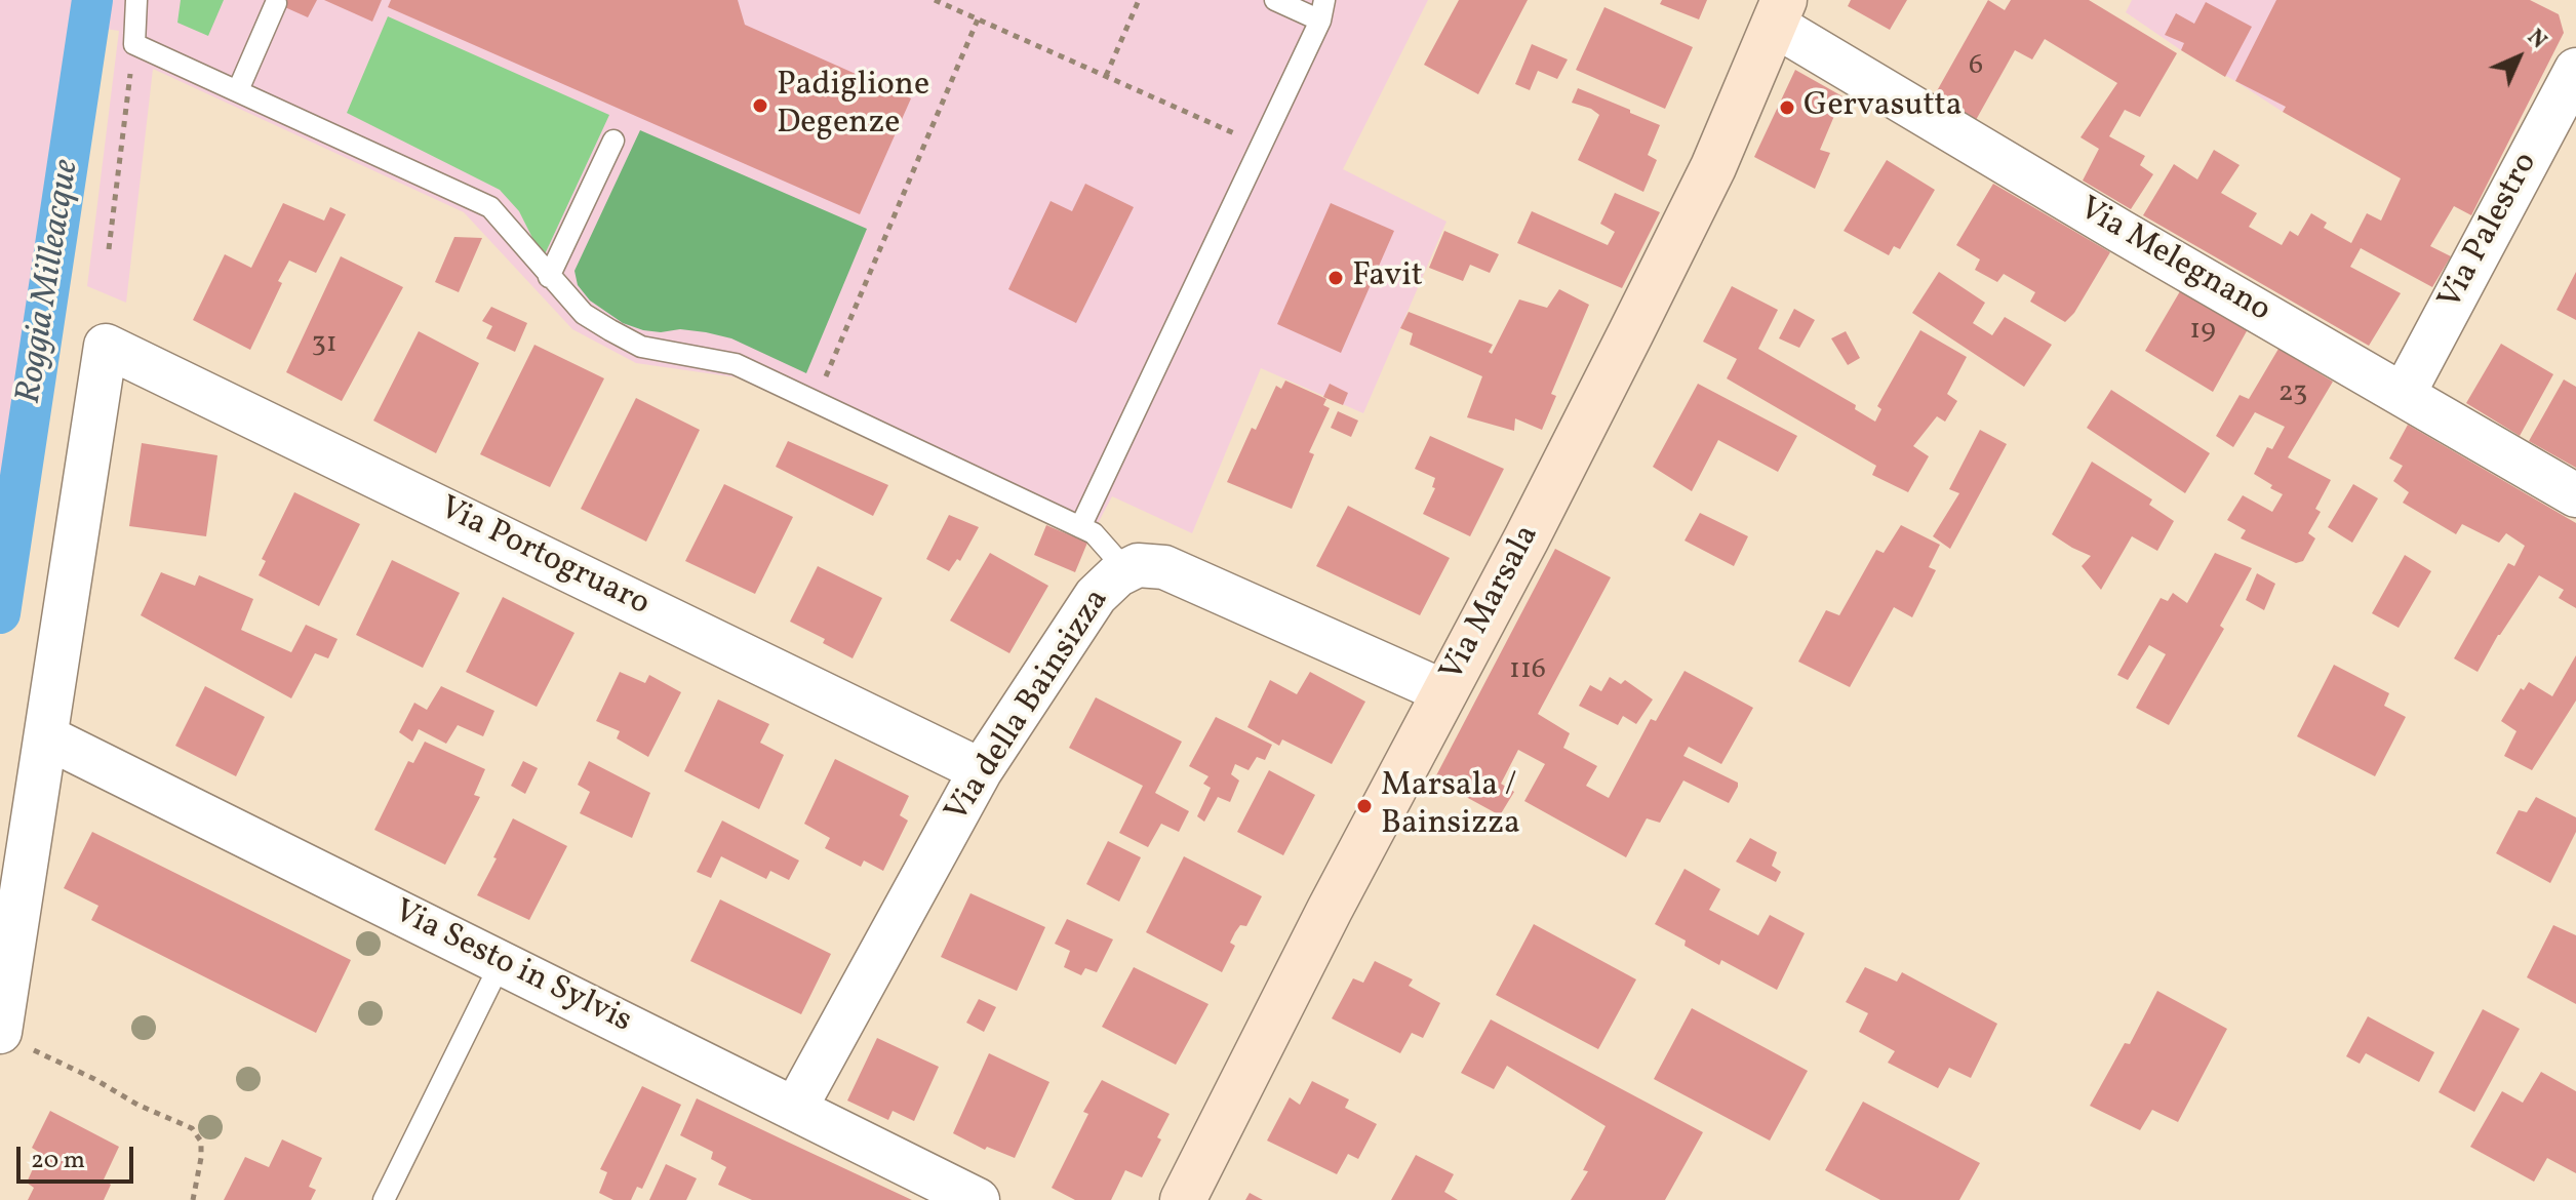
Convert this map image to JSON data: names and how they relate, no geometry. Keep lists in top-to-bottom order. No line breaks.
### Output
{"streets":{"street":["Via Palestro","Via Melegnano","Via Portogruaro","Via Marsala","Via della Bainsizza","Via Sesto in Sylvis"]},"crossings":[["Via Palestro","Via Melegnano"],["Via Melegnano","Via Marsala"],["Via Portogruaro","Via della Bainsizza"],["Via Portogruaro","Via Sesto in Sylvis"],["Via Marsala","Via della Bainsizza"],["Via della Bainsizza","Via Sesto in Sylvis"]],"water":["Roggia Milleacque"],"places":["Padiglione Degenze","Gervasutta","Favit","Marsala / Bainsizza"],"house_numbers":["6","19","31","23","116"],"scale_bar":"20 m","north":"top right"}
